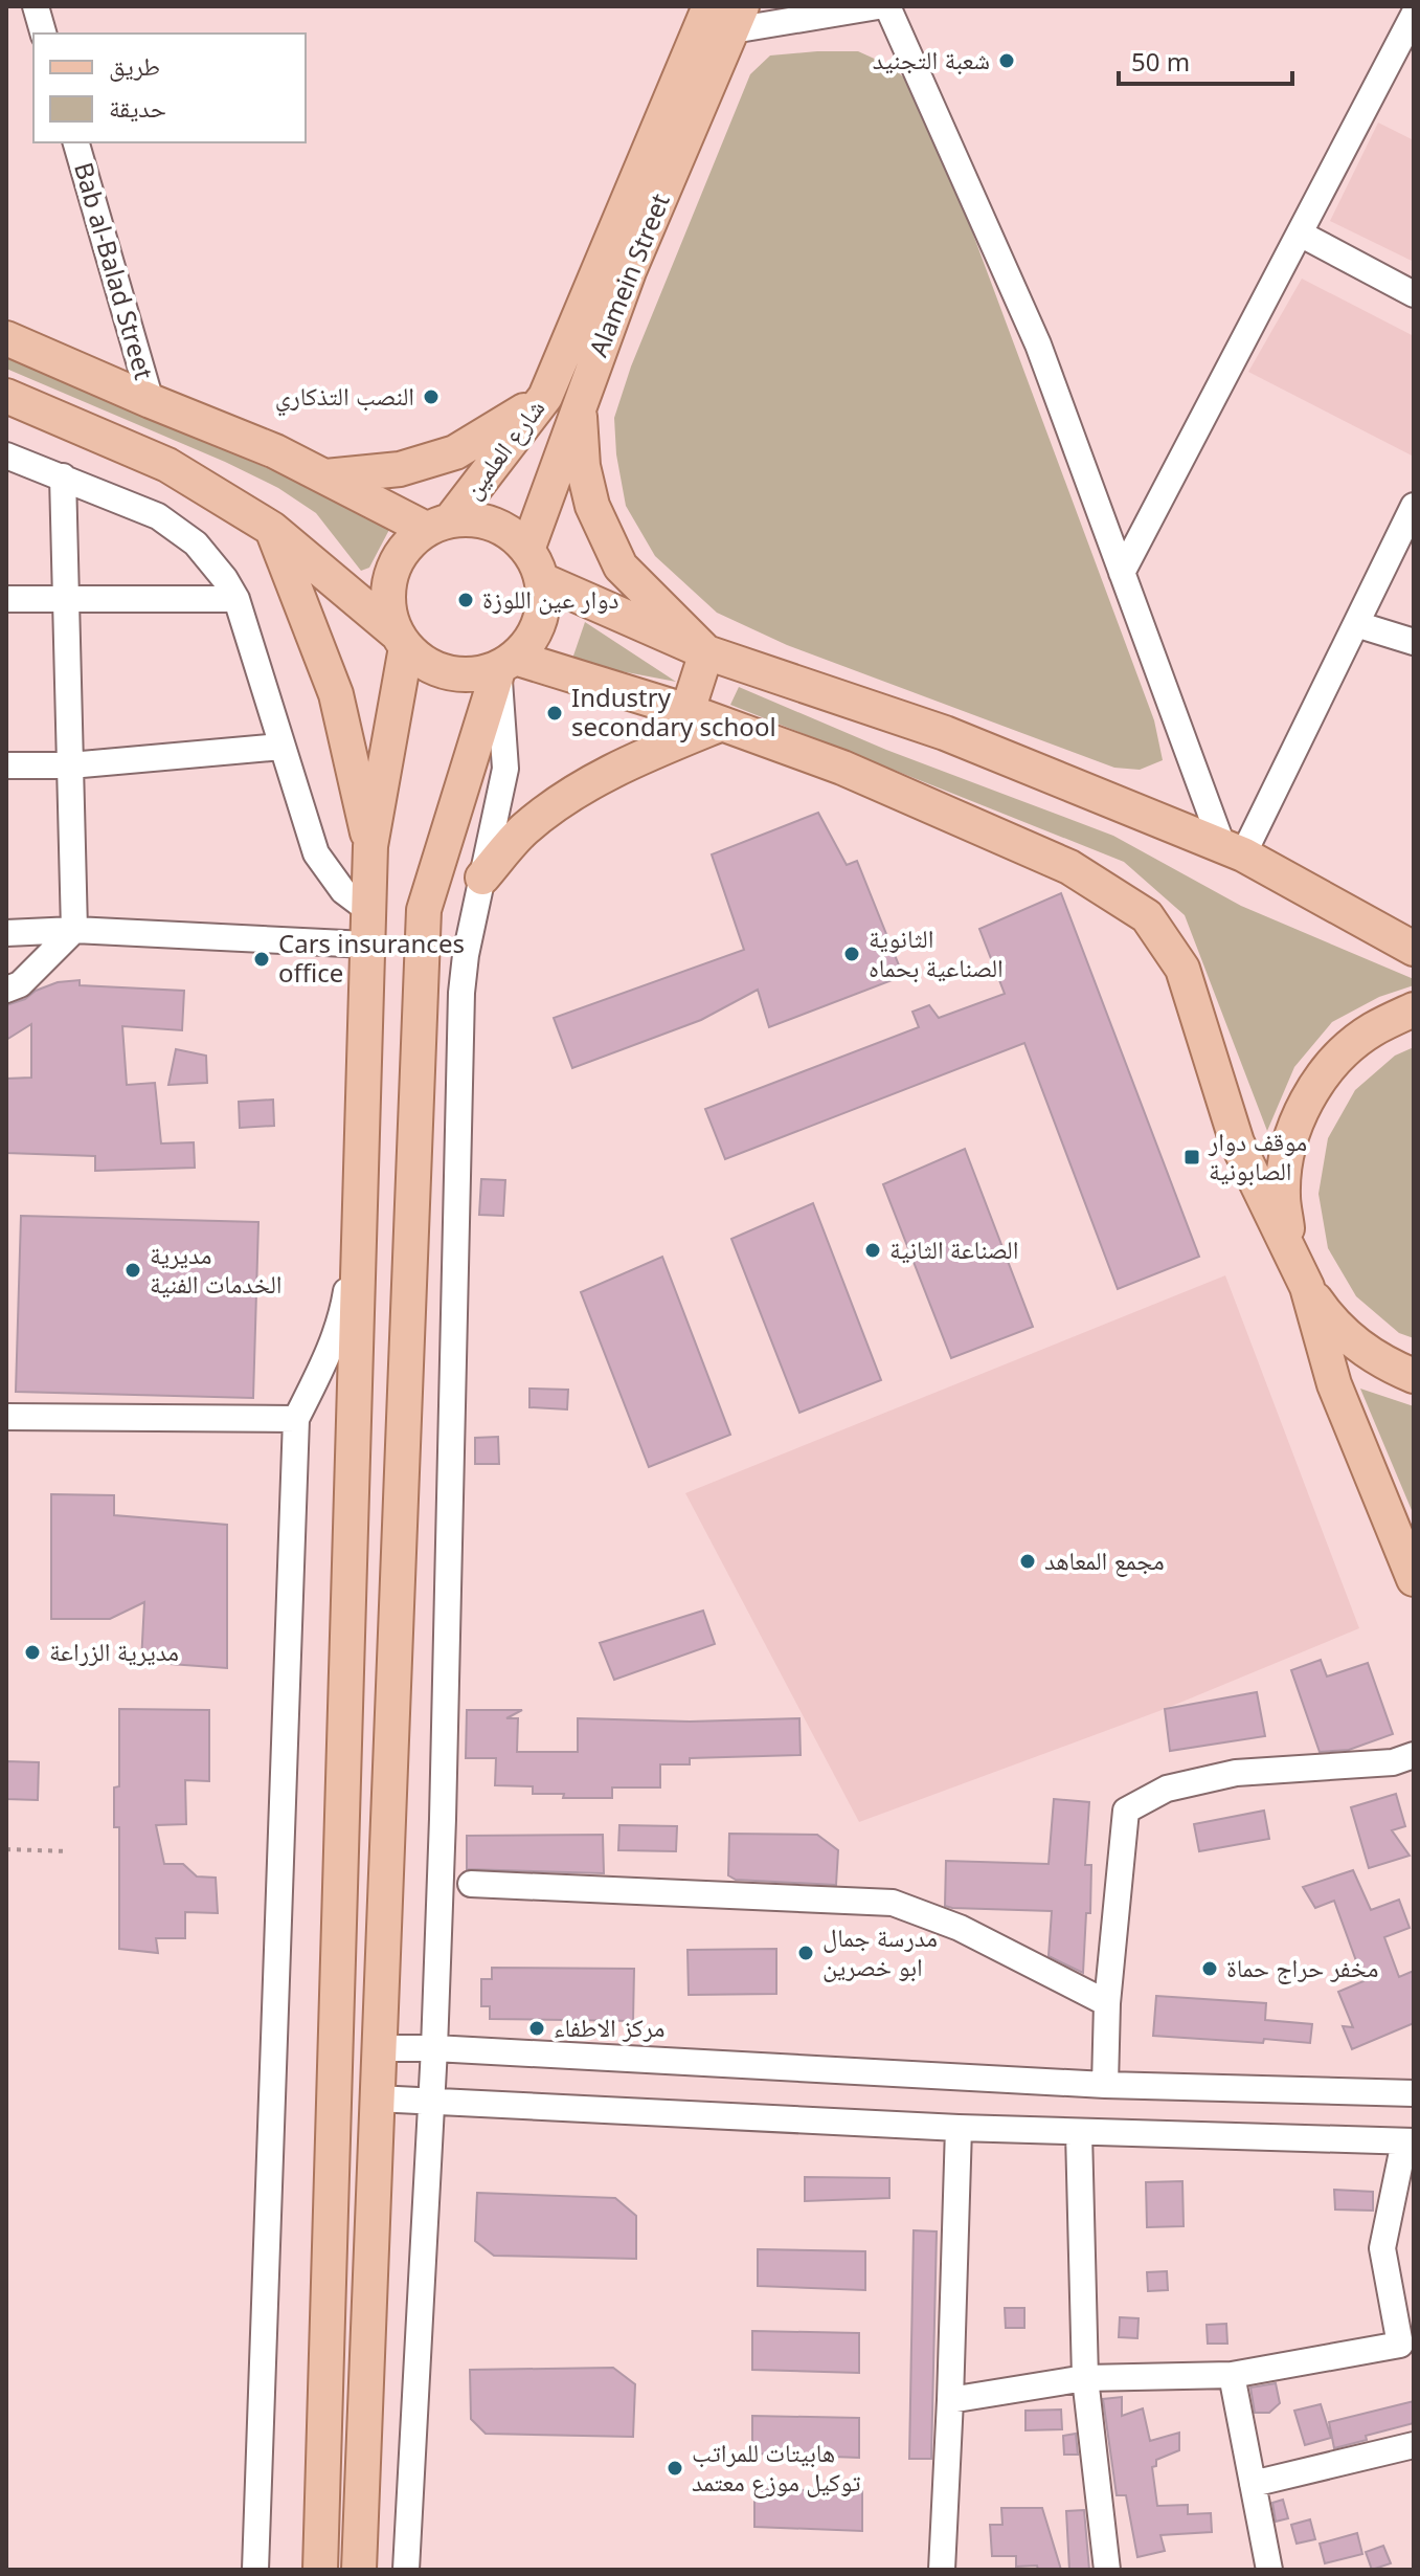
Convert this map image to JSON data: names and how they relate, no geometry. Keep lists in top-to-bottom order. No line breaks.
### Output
{"streets":{"main road":["Alamein Street","شارع العلمين"],"street":["Bab al-Balad Street"]},"crossings":[["Alamein Street","شارع العلمين"]],"places":{"other":["شعبة التجنيد","النصب التذكاري","دوار عين اللوزة","Industry secondary school","الثانوية الصناعية بحماه","Cars insurances office","الصناعة الثانية","مديرية الخدمات الفنية","مجمع المعاهد","مديرية الزراعة","مدرسة جمال ابو خصرين","مخفر حراج حماة","مركز الاطفاء","هابيتات للمراتب توكيل موزع معتمد"],"transit":["موقف دوار الصابونية"]},"legend":["طريق","حديقة"],"scale_bar":"50 m"}
